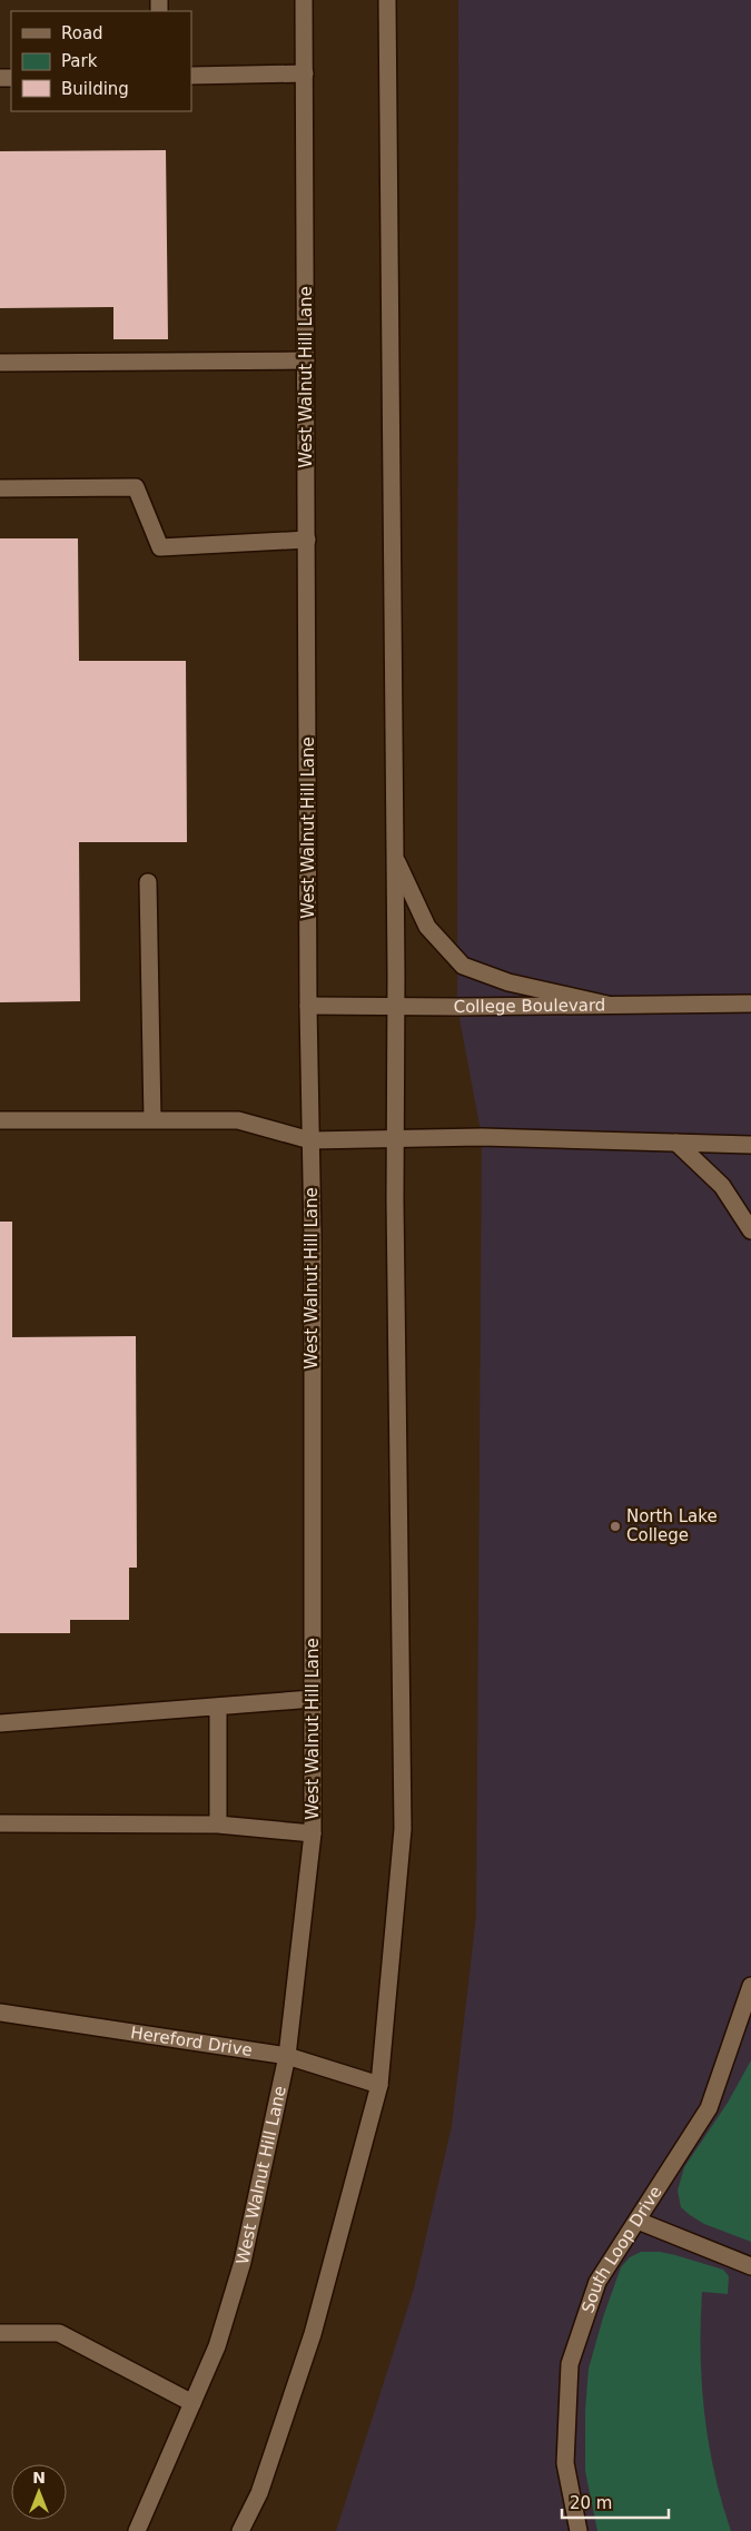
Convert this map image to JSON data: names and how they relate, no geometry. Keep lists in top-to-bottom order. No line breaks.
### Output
{"streets":{"main road":["West Walnut Hill Lane","College Boulevard","Hereford Drive","South Loop Drive"]},"crossings":[["West Walnut Hill Lane","College Boulevard"],["West Walnut Hill Lane","Hereford Drive"]],"places":["North Lake College"],"legend":["Road","Park","Building"],"scale_bar":"20 m","north":"top"}
